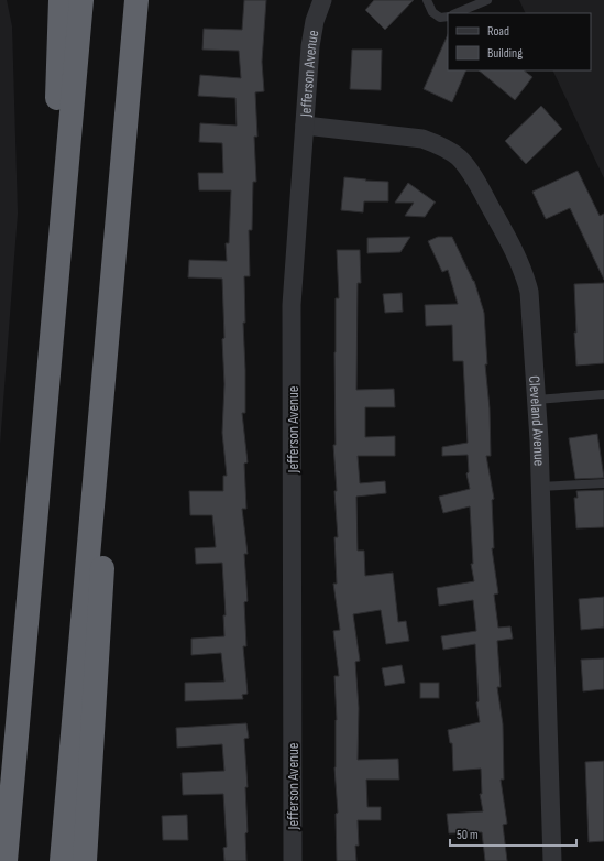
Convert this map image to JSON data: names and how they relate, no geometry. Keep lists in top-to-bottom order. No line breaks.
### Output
{"streets":{"street":["Jefferson Avenue","Cleveland Avenue"]},"crossings":[["Jefferson Avenue","Cleveland Avenue"]],"legend":["Road","Building"],"scale_bar":"50 m"}
